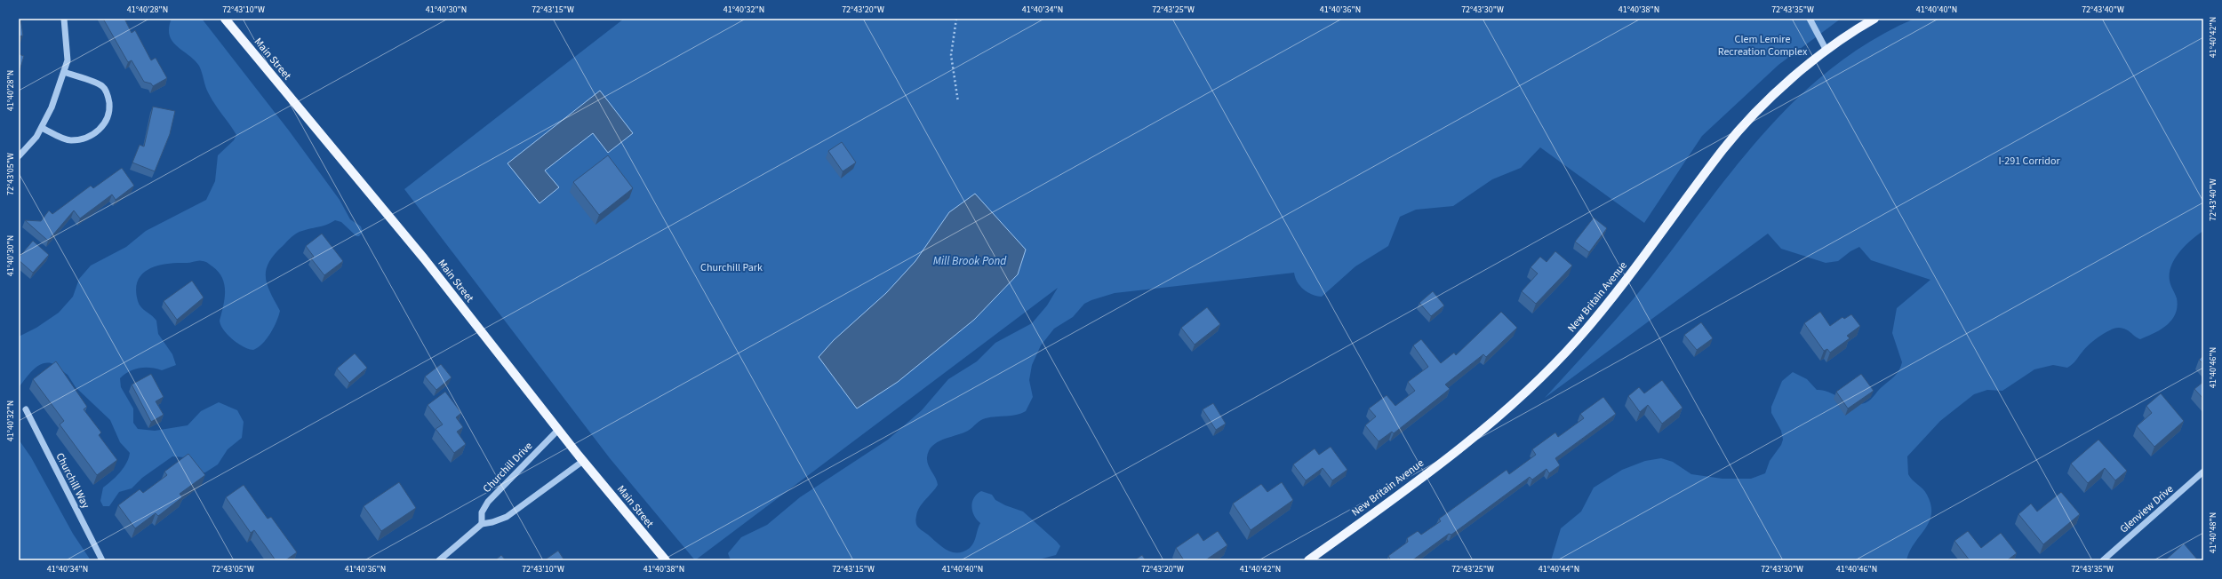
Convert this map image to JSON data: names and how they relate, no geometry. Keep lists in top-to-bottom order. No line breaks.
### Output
{"streets":{"main road":["Main Street","New Britain Avenue"],"street":["Churchill Drive","Churchill Way","Glenview Drive"]},"crossings":[["Main Street","Churchill Drive"]],"water":["Mill Brook Pond"],"parks":["Clem Lemire Recreation Complex","I-291 Corridor","Churchill Park"],"coordinates":["41°40'28\"N","72°43'10\"W","41°40'30\"N","72°43'15\"W","41°40'32\"N","72°43'20\"W","41°40'34\"N","72°43'25\"W","41°40'36\"N","72°43'30\"W","41°40'38\"N","72°43'35\"W","41°40'40\"N","72°43'40\"W","41°40'42\"N","72°43'05\"W","41°40'46\"N","41°40'48\"N","41°40'44\"N"]}
